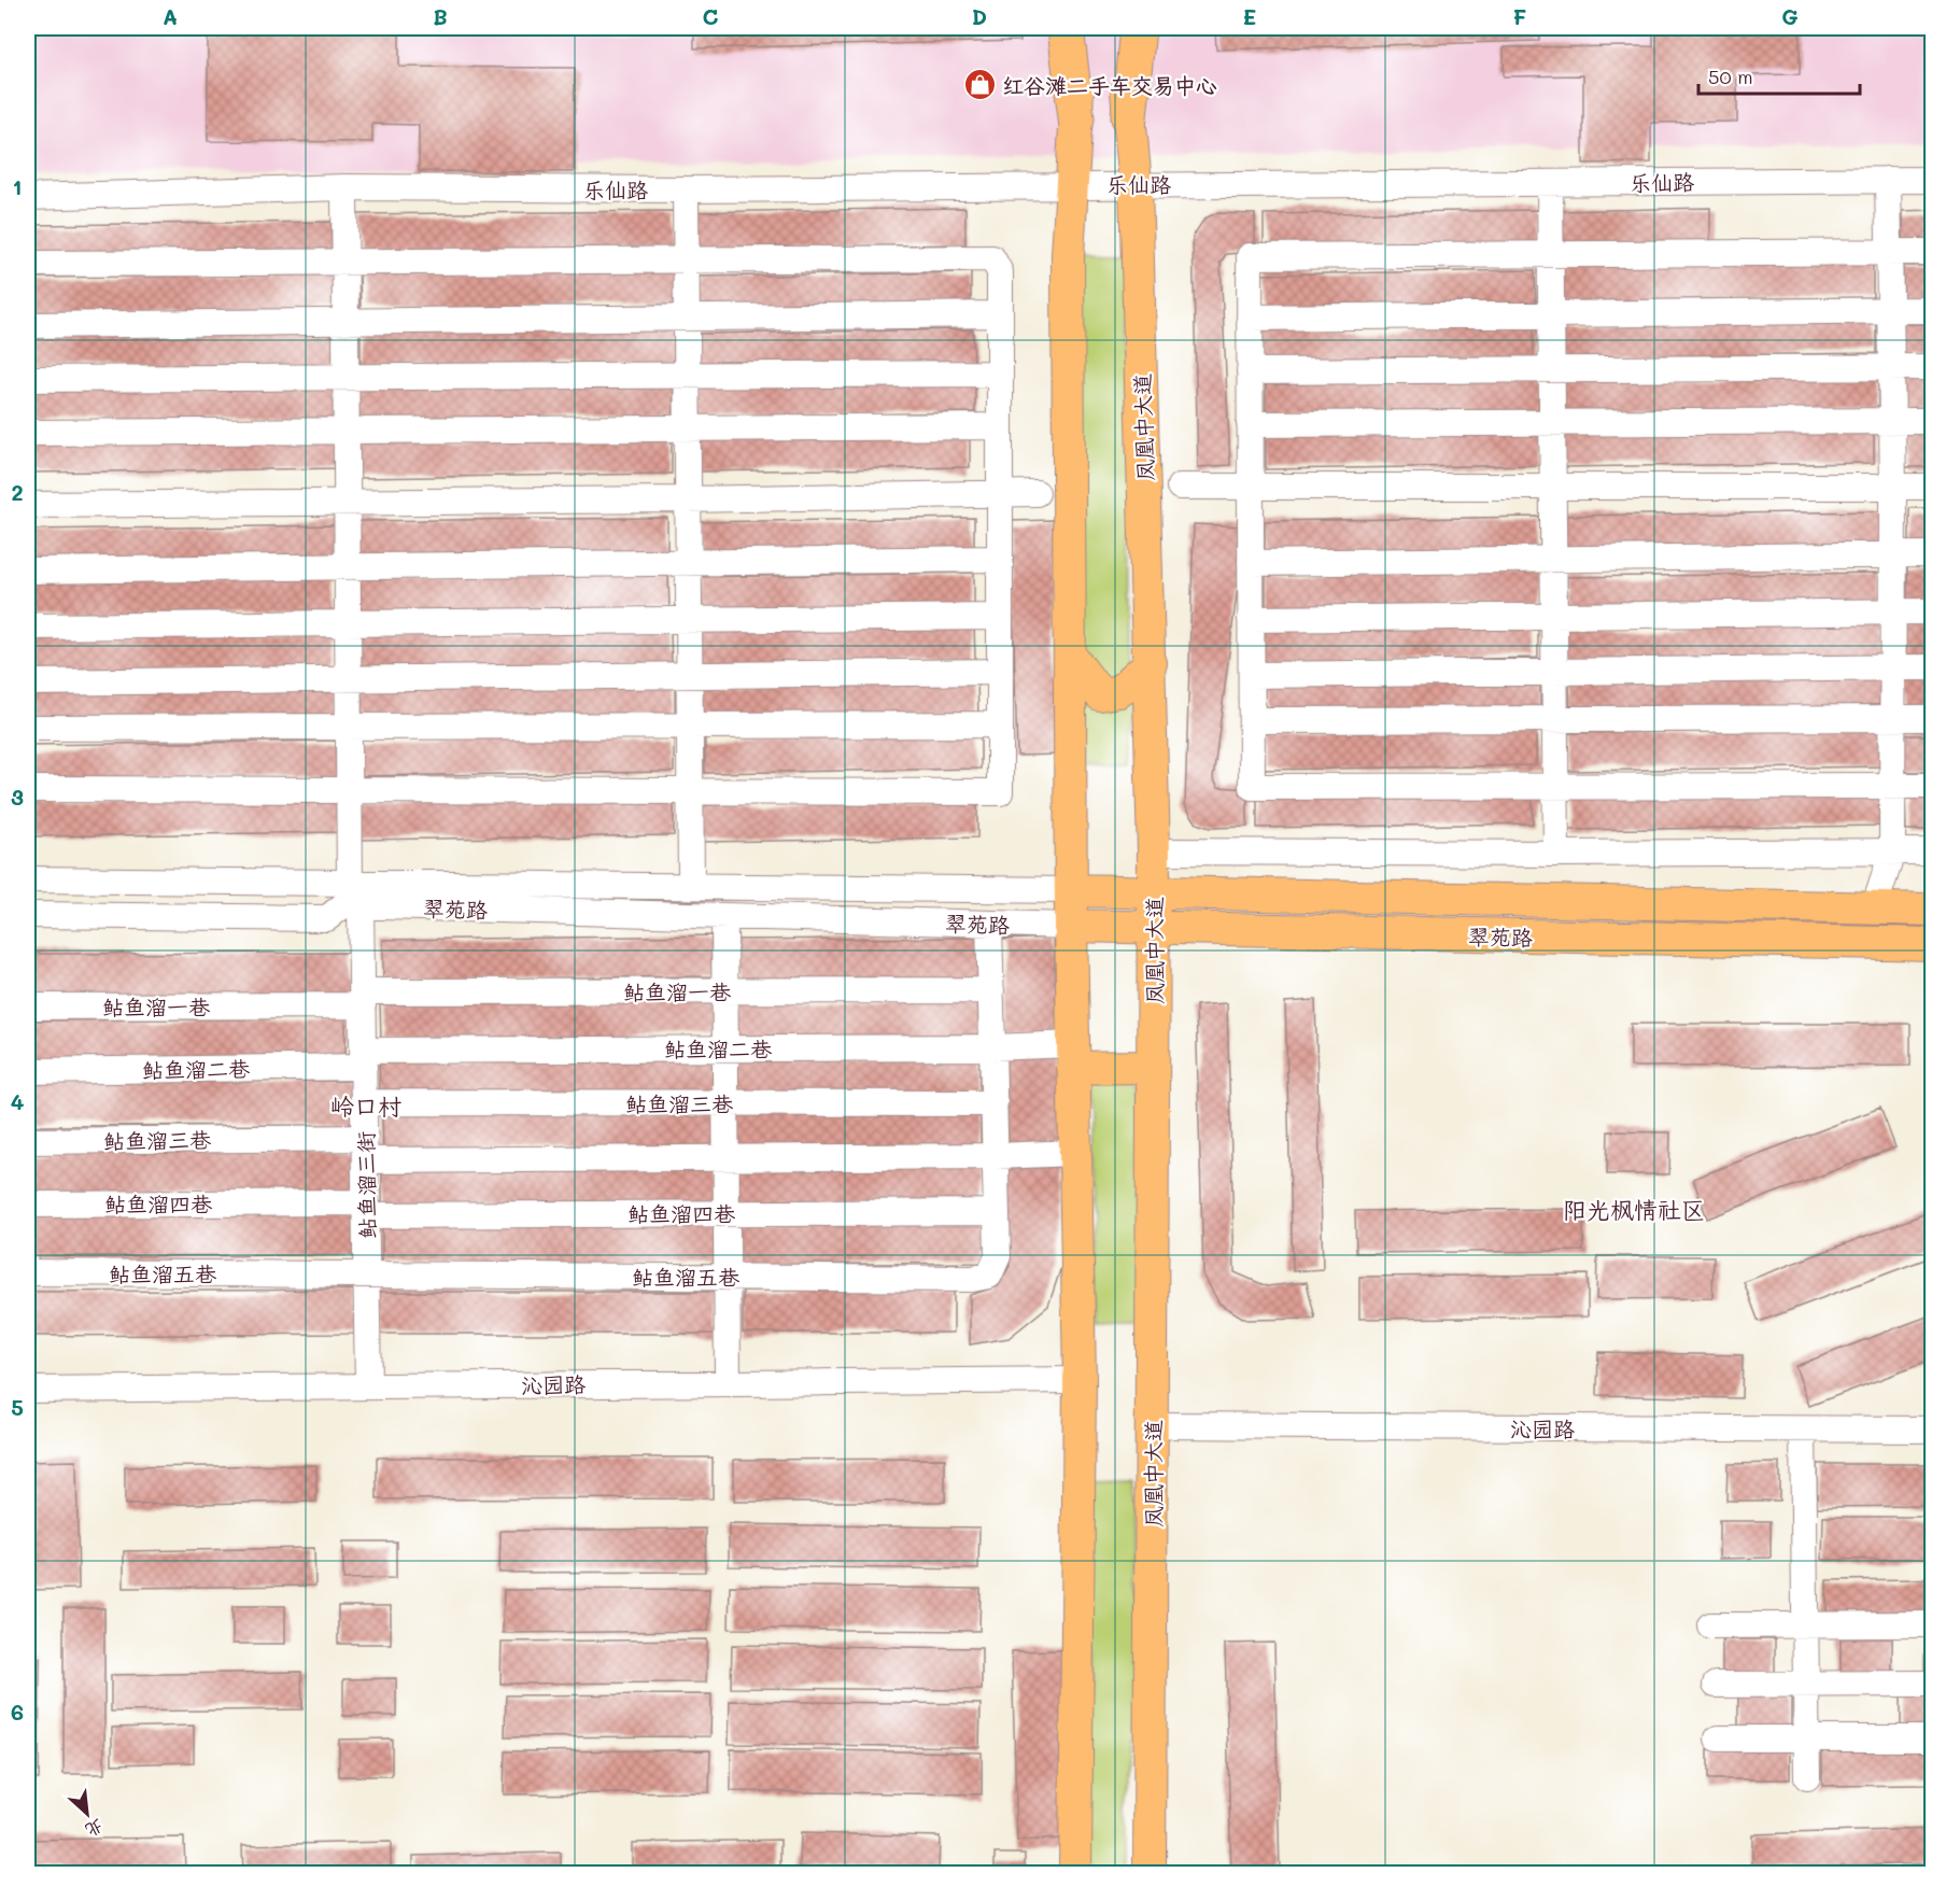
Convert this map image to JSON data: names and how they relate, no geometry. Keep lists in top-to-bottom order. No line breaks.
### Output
{"streets":{"main road":["凤凰中大道","翠苑路"],"street":["乐仙路","鲇鱼溜一巷","鲇鱼溜二巷","鲇鱼溜三巷","鲇鱼溜三街","鲇鱼溜四巷","鲇鱼溜五巷","沁园路"]},"crossings":[["乐仙路","凤凰中大道"],["乐仙路","鲇鱼溜三街"],["凤凰中大道","翠苑路"],["凤凰中大道","沁园路"],["翠苑路","鲇鱼溜三街"],["翠苑路","鲇鱼溜五巷"],["鲇鱼溜一巷","鲇鱼溜三街"],["鲇鱼溜一巷","鲇鱼溜五巷"],["鲇鱼溜二巷","鲇鱼溜三街"],["鲇鱼溜二巷","鲇鱼溜五巷"],["鲇鱼溜三巷","鲇鱼溜三街"],["鲇鱼溜三巷","鲇鱼溜五巷"],["鲇鱼溜三街","鲇鱼溜四巷"],["鲇鱼溜三街","鲇鱼溜五巷"],["鲇鱼溜三街","沁园路"],["鲇鱼溜四巷","鲇鱼溜五巷"]],"districts":["岭口村","阳光枫情社区"],"places":{"shop":["红谷滩二手车交易中心"]},"scale_bar":"50 m","north":"bottom right","grid":{"columns":["A","B","C","D","E","F","G"],"rows":["1","2","3","4","5","6"]}}
